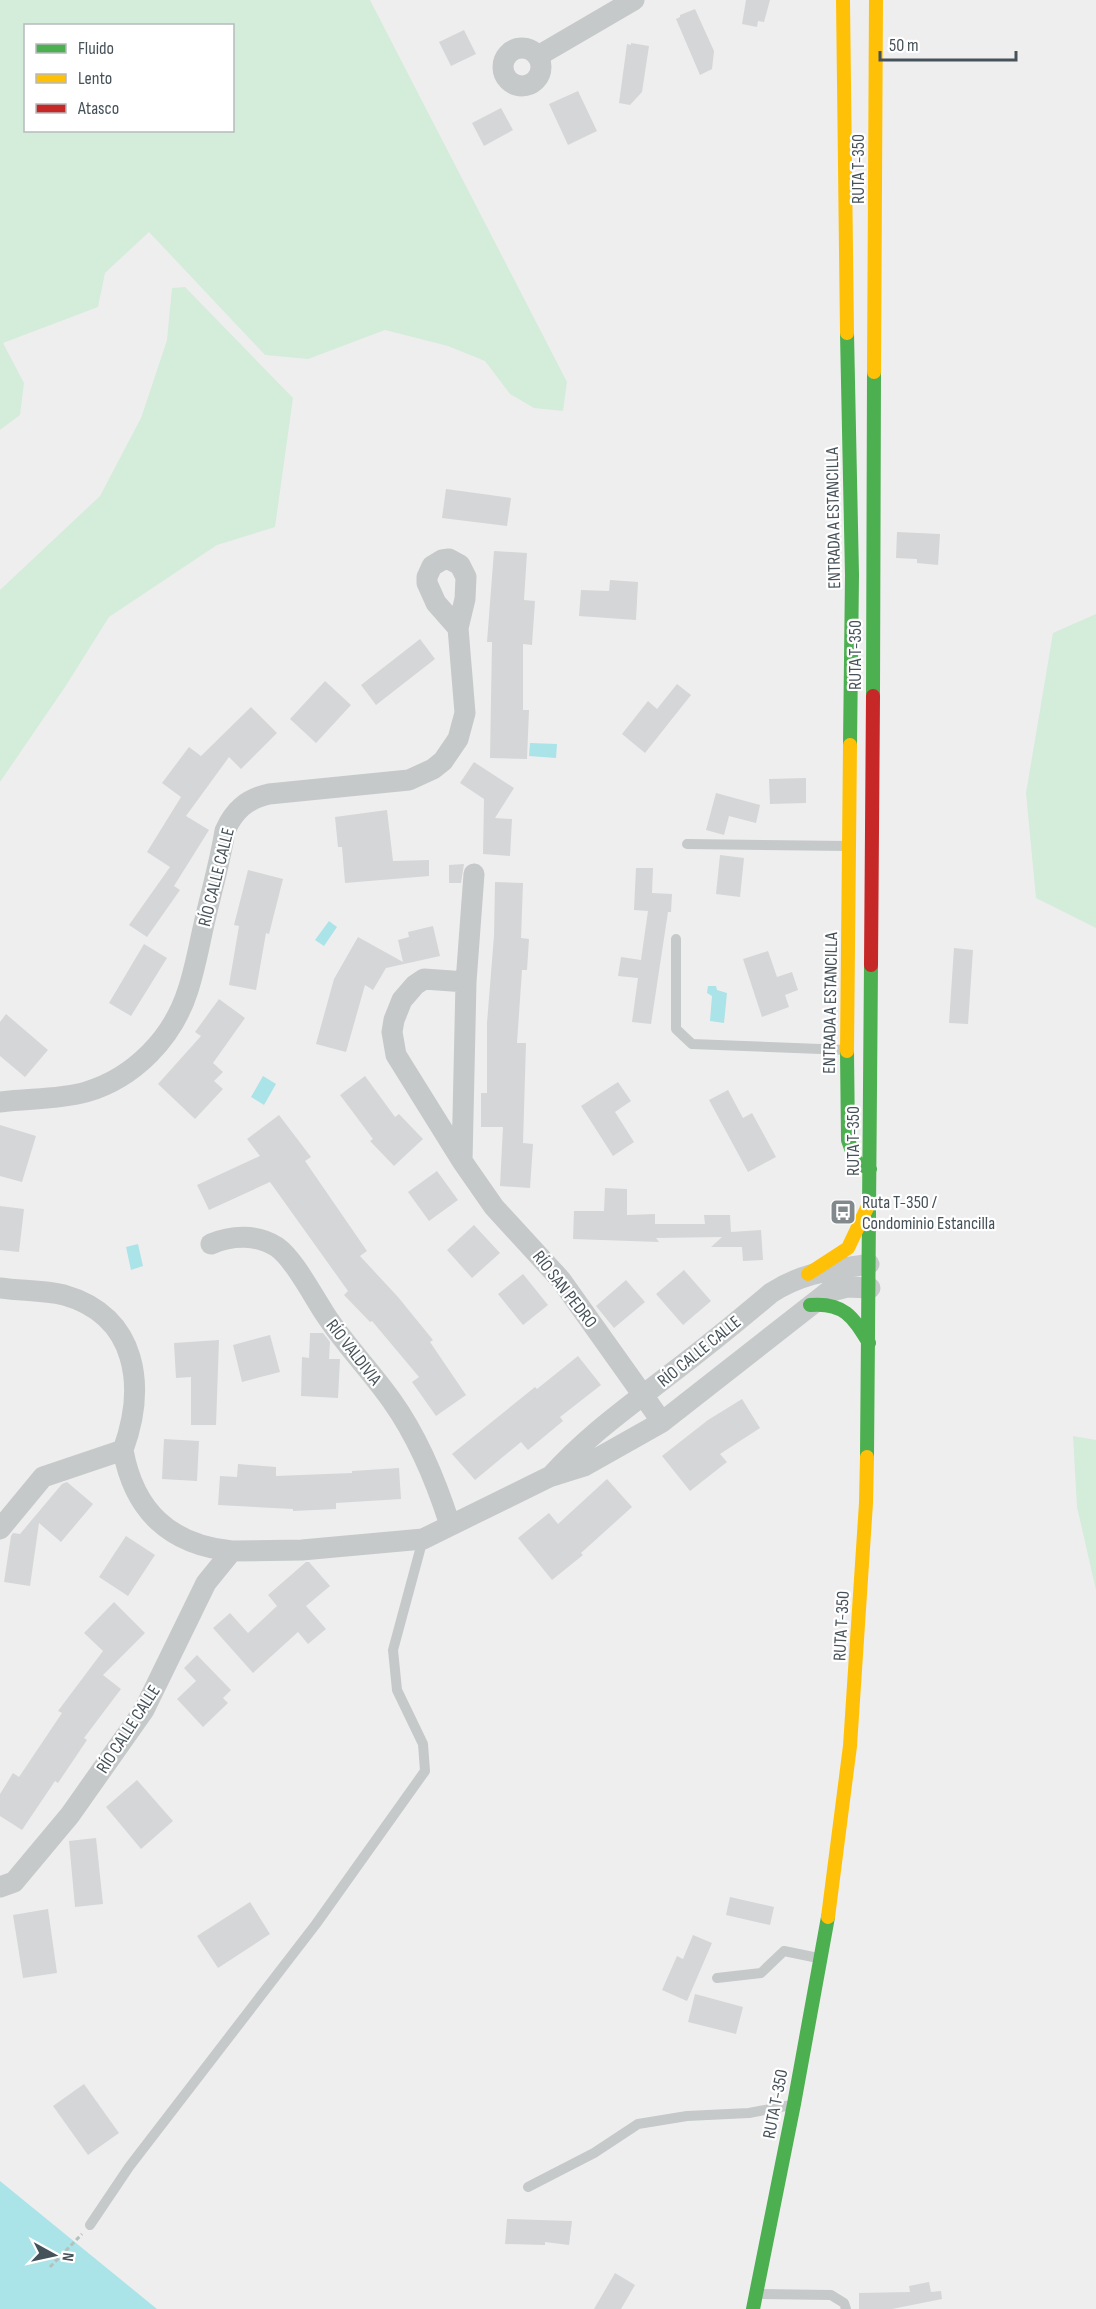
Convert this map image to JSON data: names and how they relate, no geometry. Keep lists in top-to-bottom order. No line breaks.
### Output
{"streets":{"main road":["RUTA T-350","ENTRADA A ESTANCILLA"],"street":["RÍO CALLE CALLE","RÍO SAN PEDRO","RÍO VALDIVIA"]},"crossings":[["RUTA T-350","ENTRADA A ESTANCILLA"],["RUTA T-350","RÍO CALLE CALLE"],["RÍO CALLE CALLE","RÍO SAN PEDRO"],["RÍO CALLE CALLE","RÍO VALDIVIA"]],"places":{"bus stop":["Ruta T-350 / Condominio Estancilla"]},"legend":["Fluido","Lento","Atasco"],"scale_bar":"50 m","north":"right"}
